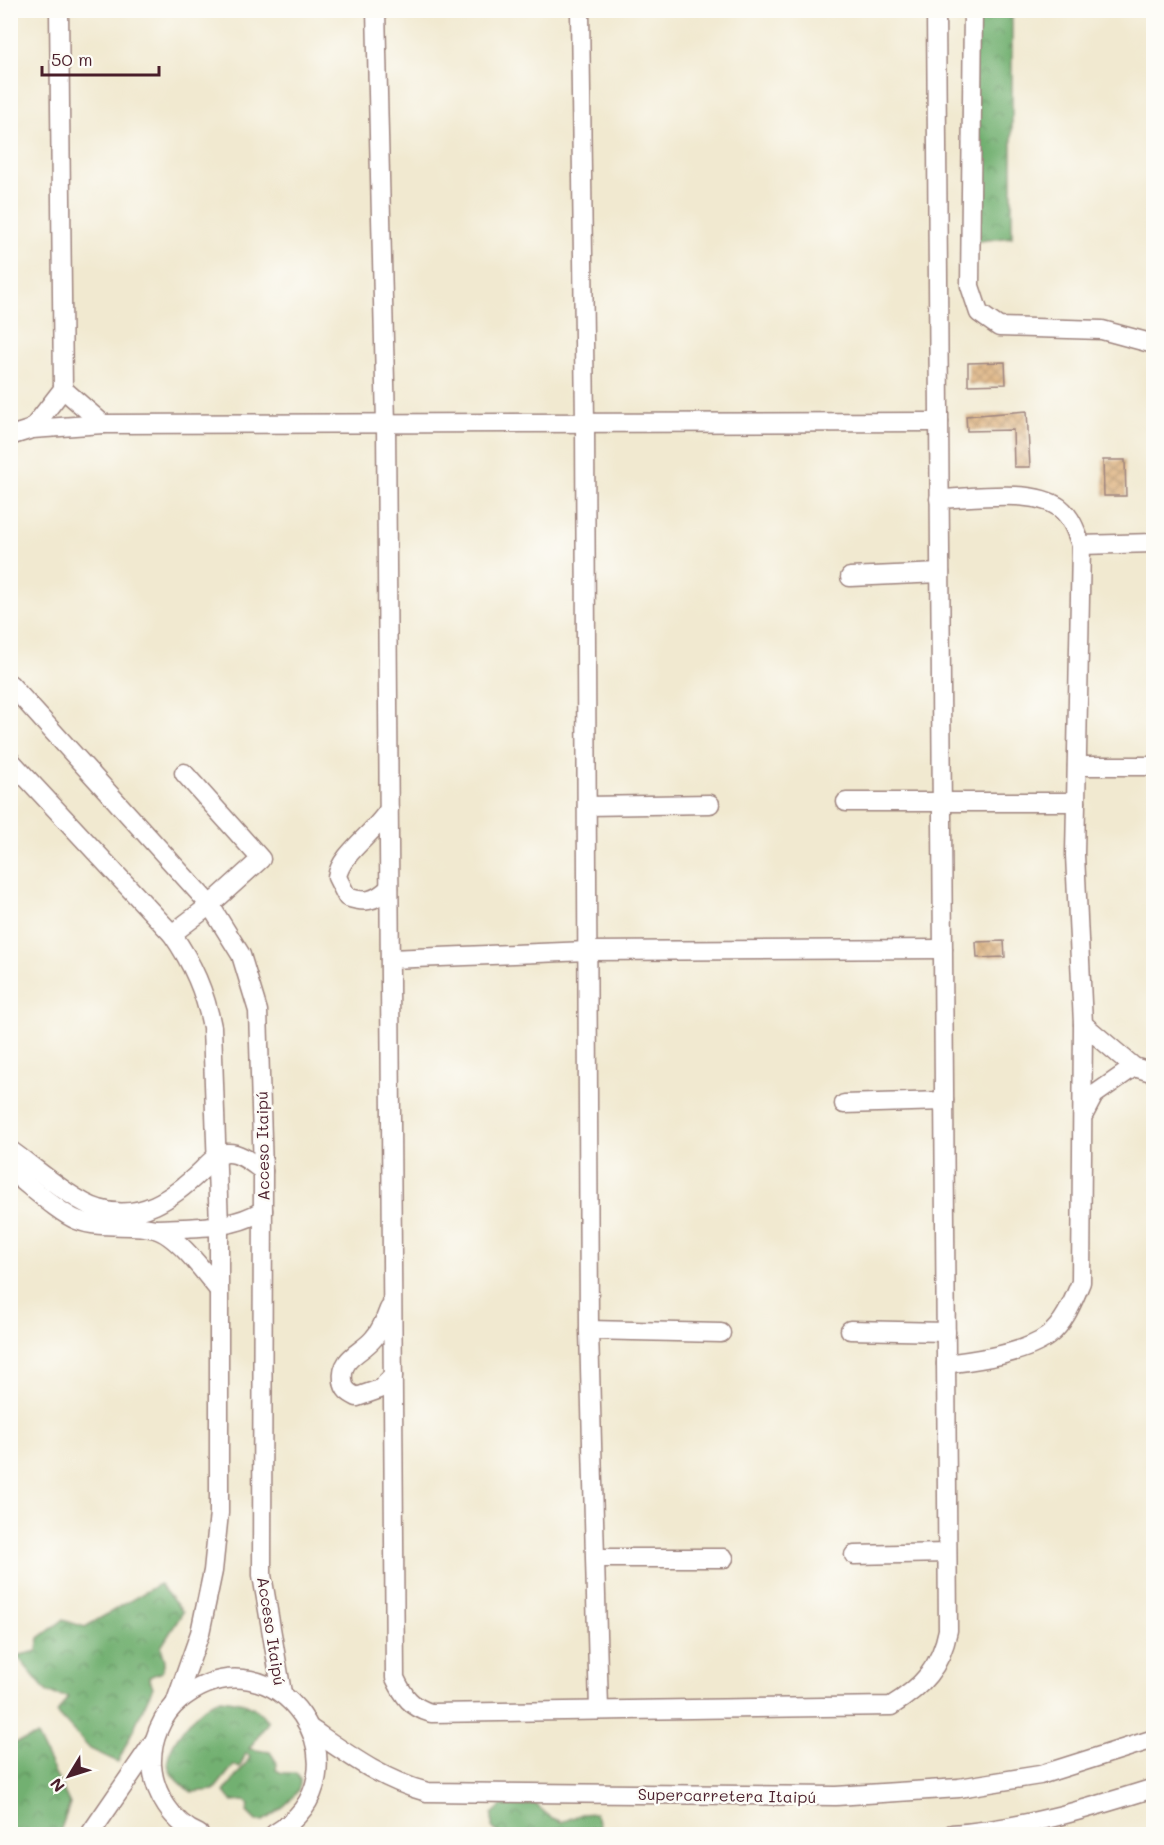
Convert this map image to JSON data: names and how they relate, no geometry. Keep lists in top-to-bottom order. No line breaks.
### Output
{"streets":{"street":["Acceso Itaipú","Supercarretera Itaipú"]},"crossings":[["Acceso Itaipú","Supercarretera Itaipú"]],"scale_bar":"50 m","north":"bottom left"}
